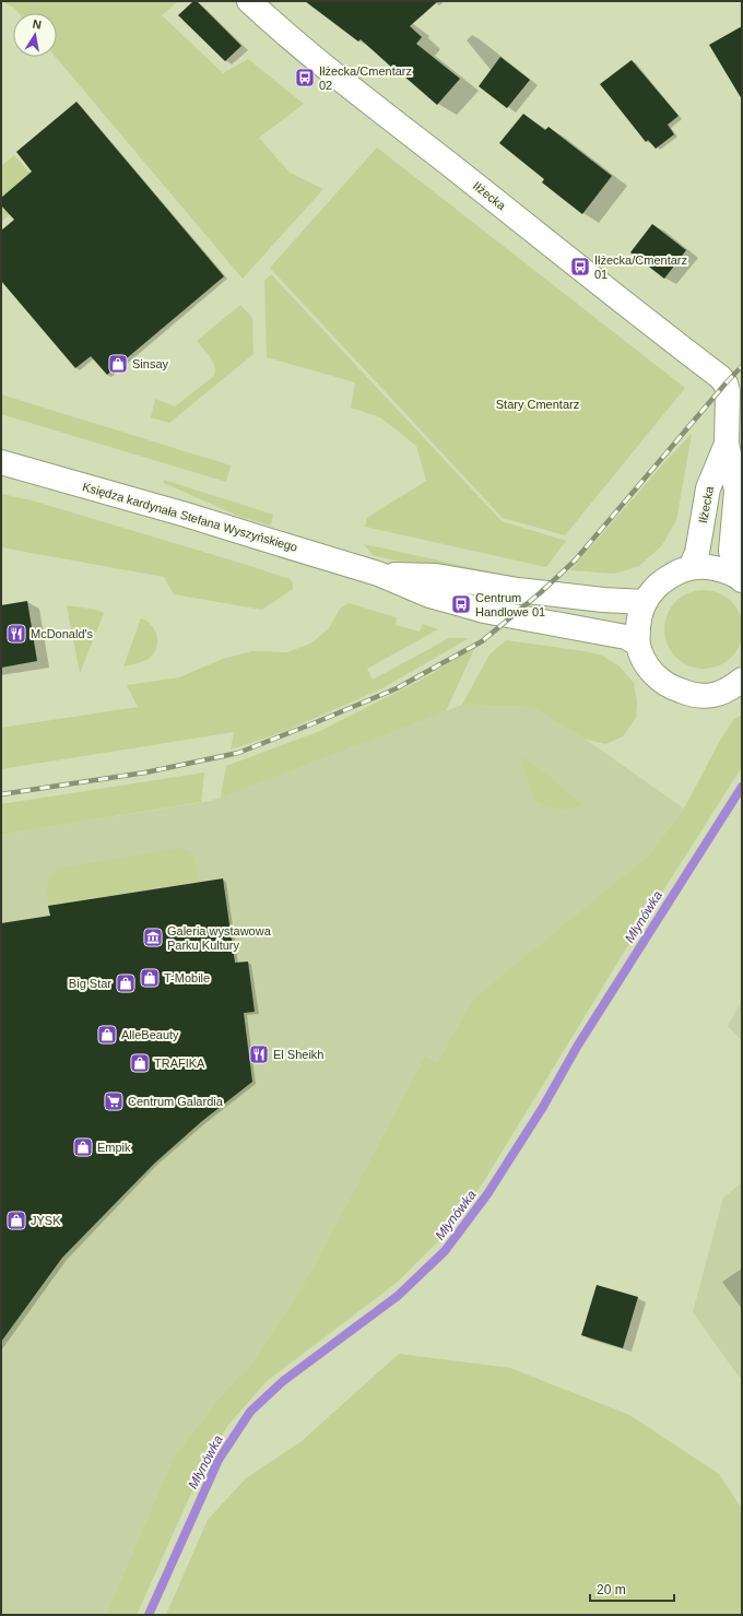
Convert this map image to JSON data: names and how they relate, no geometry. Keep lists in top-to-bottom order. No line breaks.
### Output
{"streets":{"main road":["Iłżecka","Księdza kardynała Stefana Wyszyńskiego"]},"water":["Młynówka"],"parks":["Stary Cmentarz"],"places":{"bus stop":["Iłżecka/Cmentarz 02","Iłżecka/Cmentarz 01","Centrum Handlowe 01"],"shop":["Sinsay","T-Mobile","Big Star","AlleBeauty","TRAFIKA","Empik","JYSK"],"restaurant":["McDonald's","El Sheikh"],"museum":["Galeria wystawowa Parku Kultury"],"supermarket":["Centrum Galardia"]},"scale_bar":"20 m","north":"top"}
